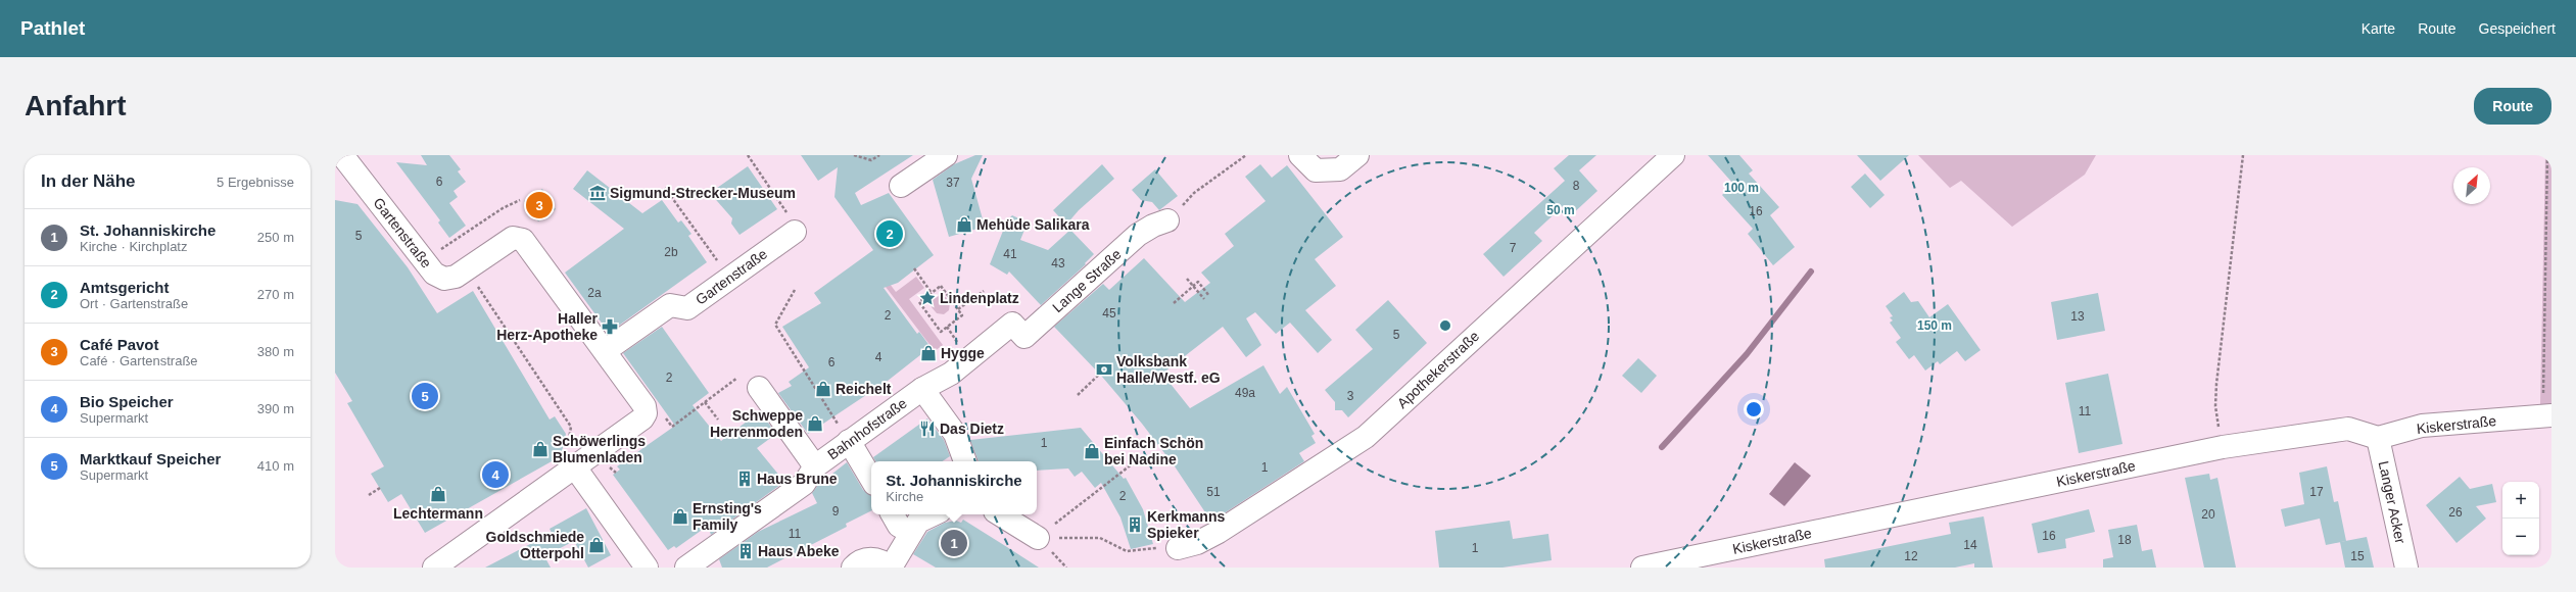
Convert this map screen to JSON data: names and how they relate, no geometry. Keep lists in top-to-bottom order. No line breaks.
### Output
{"streets":{"street":["Gartenstraße","Lange Straße","Apothekerstraße","Kiskerstraße","Bahnhofstraße","Langer Acker"]},"crossings":[["Lange Straße","Bahnhofstraße"],["Kiskerstraße","Langer Acker"]],"places":{"museum":["Sigmund-Strecker-Museum"],"shop":["Mehüde Salikara","Hygge","Reichelt","Schweppe Herrenmoden","Schöwerlings Blumenladen","Einfach Schön bei Nadine","Lechtermann","Ernsting's Family","Goldschmiede Otterpohl"],"place":["Lindenplatz"],"pharmacy":["Haller Herz-Apotheke"],"bank":["Volksbank Halle/Westf. eG"],"restaurant":["Das Dietz"],"building":["Haus Brune","Kerkmanns Spieker","Haus Abeke"]},"house_numbers":["6","37","8","16","5","7","2b","41","43","2a","45","2","13","5","4","6","2","49a","3","11","1","1","51","17","2","9","26","20","11","16","18","14","1","12","15"],"north":"top right","page":{"header":"Pathlet","nav":["Karte","Route","Gespeichert"],"buttons":"Route","title":"Anfahrt","heading":["In der Nähe","5 Ergebnisse"],"pins":["3","2","5","4","1"],"list":[{"mark":"1","name":"St. Johanniskirche","note":"Kirche · Kirchplatz","value":"250 m"},{"mark":"2","name":"Amtsgericht","note":"Ort · Gartenstraße","value":"270 m"},{"mark":"3","name":"Café Pavot","note":"Café · Gartenstraße","value":"380 m"},{"mark":"4","name":"Bio Speicher","note":"Supermarkt","value":"390 m"},{"mark":"5","name":"Marktkauf Speicher","note":"Supermarkt","value":"410 m"}],"popup":["St. Johanniskirche","Kirche"],"map_buttons":["+","−"]},"rings":["100 m","50 m","150 m"]}
